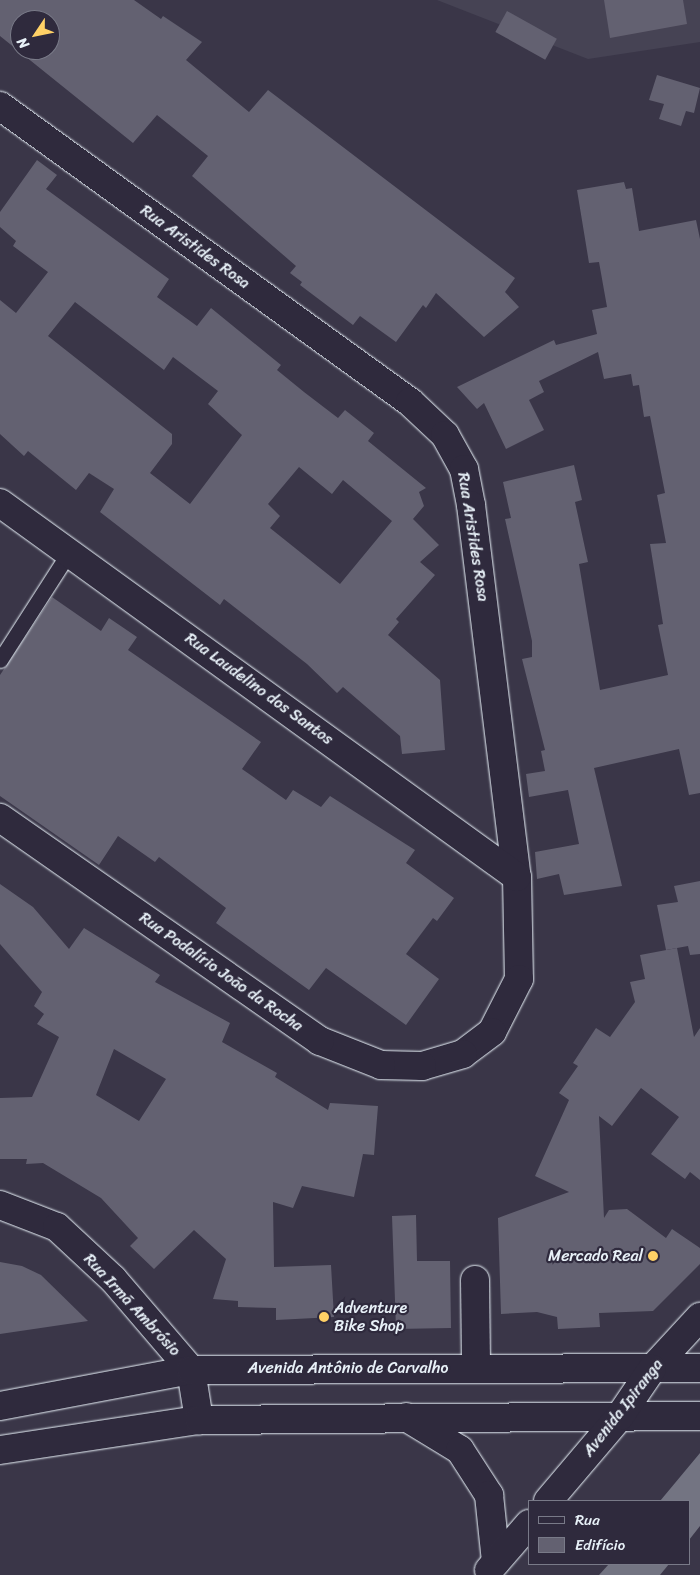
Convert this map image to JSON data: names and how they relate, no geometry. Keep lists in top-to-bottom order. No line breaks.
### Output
{"streets":{"street":["Rua Aristides Rosa","Rua Laudelino dos Santos","Rua Podalírio João da Rocha","Rua Irmã Ambrósio","Avenida Antônio de Carvalho","Avenida Ipiranga"]},"crossings":[["Rua Aristides Rosa","Rua Laudelino dos Santos"],["Rua Aristides Rosa","Rua Podalírio João da Rocha"],["Rua Irmã Ambrósio","Avenida Antônio de Carvalho"],["Avenida Antônio de Carvalho","Avenida Ipiranga"]],"places":["Mercado Real","Adventure Bike Shop"],"legend":["Rua","Edifício"],"north":"bottom left"}
